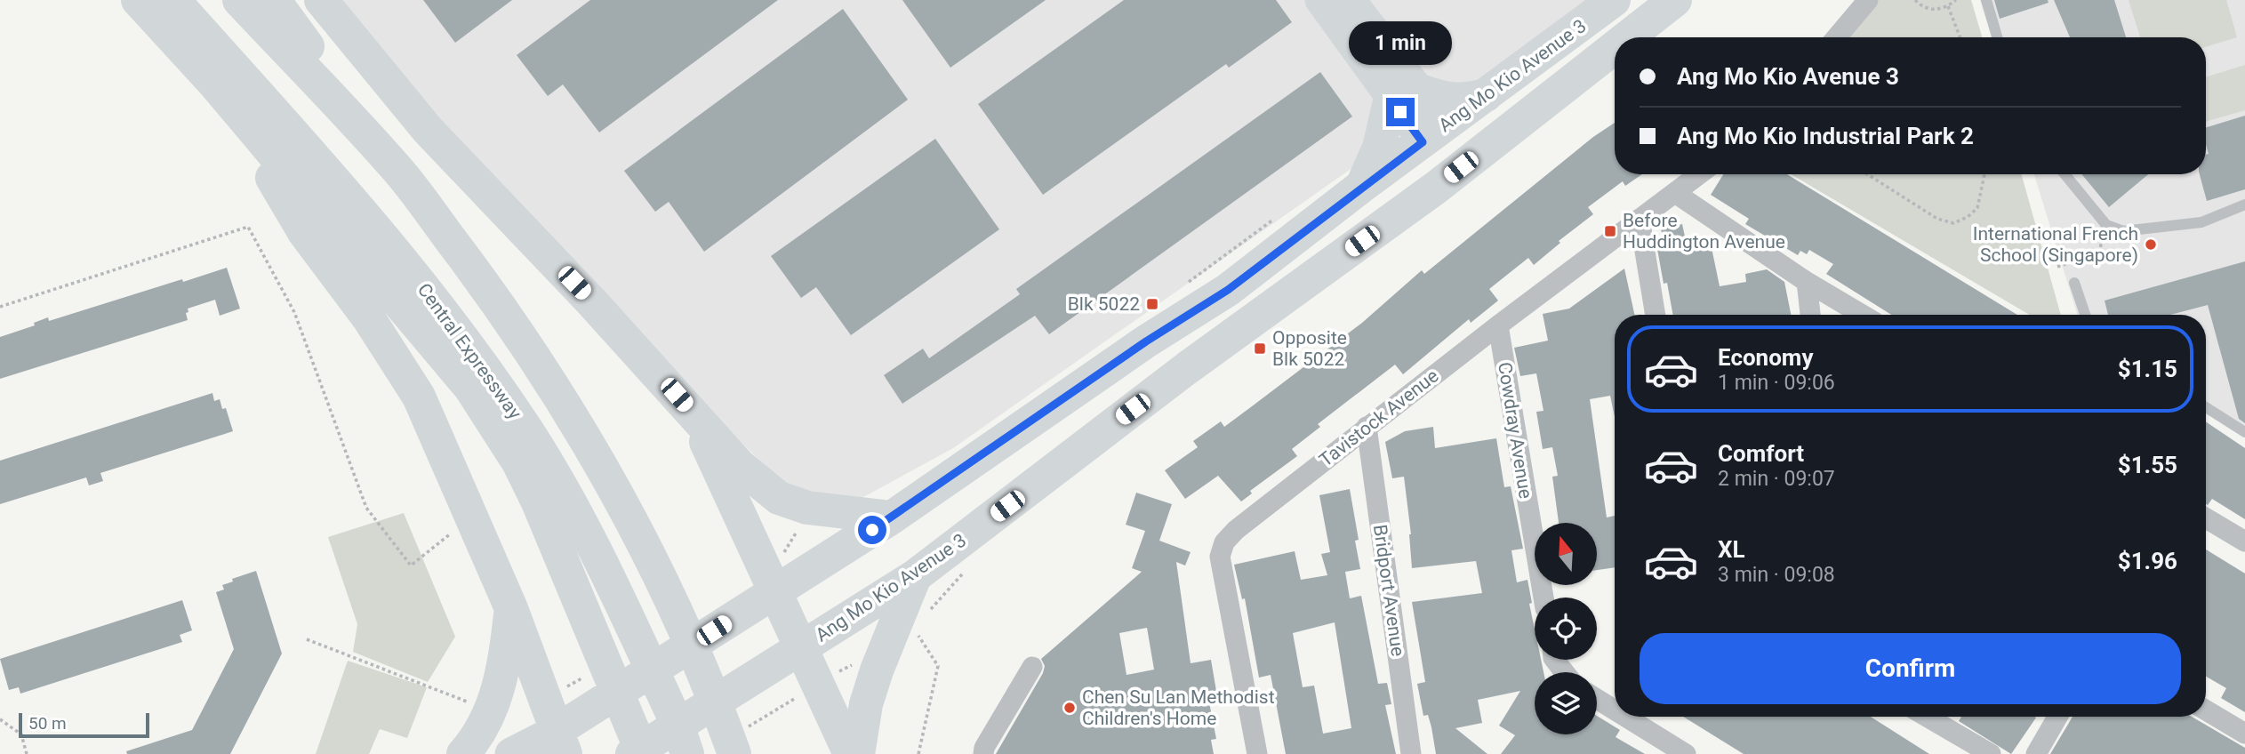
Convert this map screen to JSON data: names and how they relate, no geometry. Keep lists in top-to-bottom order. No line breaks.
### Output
{"streets":{"highway":["Ang Mo Kio Avenue 3","Central Expressway"],"street":["Tavistock Avenue","Cowdray Avenue","Bridport Avenue"]},"crossings":[["Tavistock Avenue","Cowdray Avenue"],["Tavistock Avenue","Bridport Avenue"]],"places":{"transit":["Before Huddington Avenue","Blk 5022","Opposite Blk 5022"],"other":["International French School (Singapore)","Chen Su Lan Methodist Children's Home"]},"scale_bar":"50 m","north":"top","page":{"bubble":"1 min","banner":["Ang Mo Kio Avenue 3","Ang Mo Kio Industrial Park 2"],"list":[{"name":"Economy","note":"1 min · 09:06","value":"$1.15"},{"name":"Comfort","note":"2 min · 09:07","value":"$1.55"},{"name":"XL","note":"3 min · 09:08","value":"$1.96"}],"buttons":"Confirm","scale":"50 m"}}
